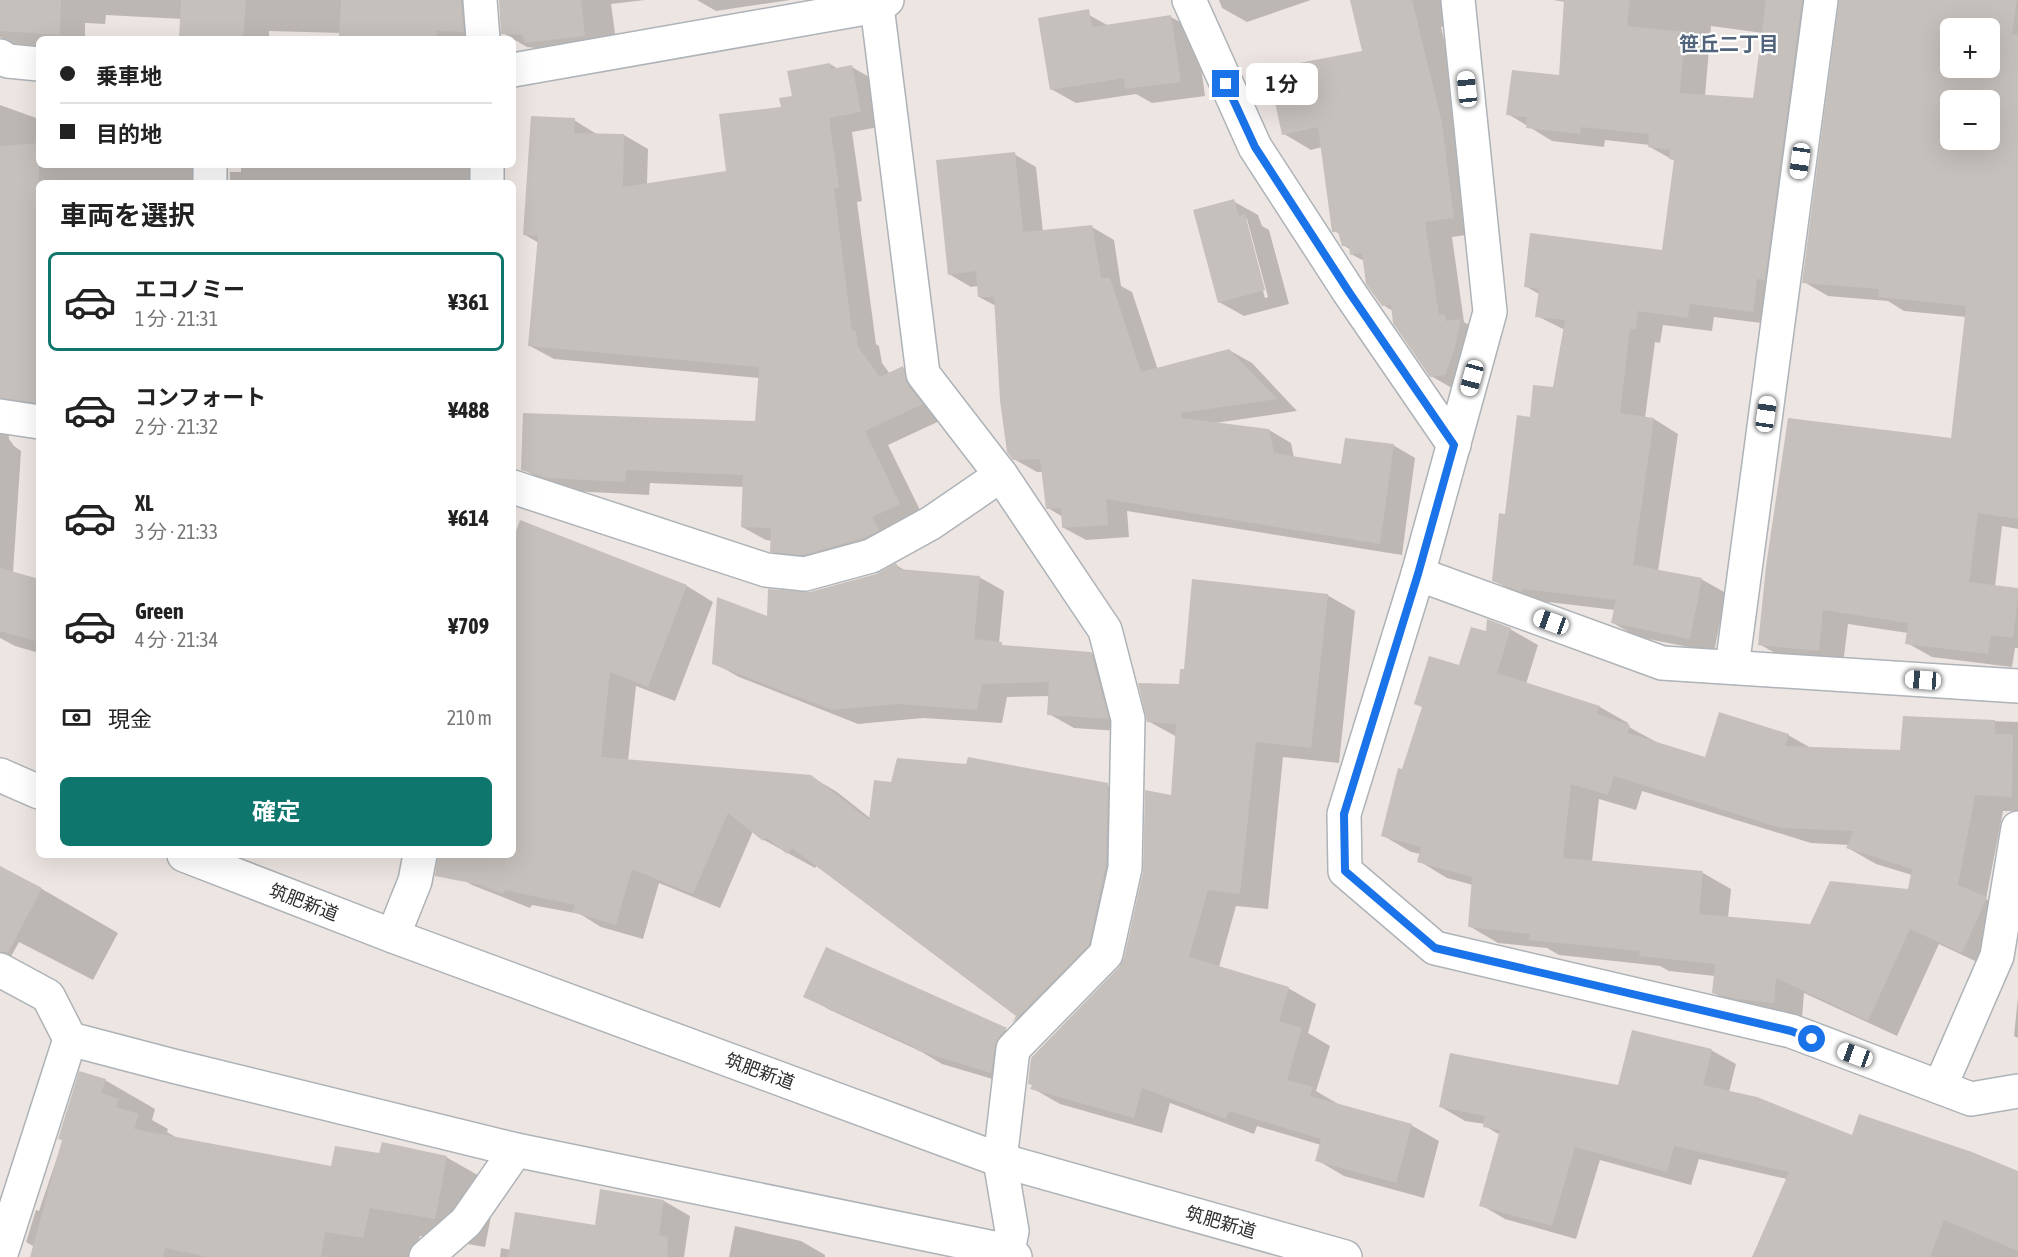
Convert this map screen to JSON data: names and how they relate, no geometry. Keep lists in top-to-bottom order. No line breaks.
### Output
{"streets":{"street":["筑肥新道"]},"districts":["笹丘二丁目"],"page":{"map_buttons":["+","−"],"banner":["乗車地","目的地"],"bubble":"1 分","heading":"車両を選択","list":[{"name":"エコノミー","note":"1 分 · 21:31","value":"¥361"},{"name":"コンフォート","note":"2 分 · 21:32","value":"¥488"},{"name":"XL","note":"3 分 · 21:33","value":"¥614"},{"name":"Green","note":"4 分 · 21:34","value":"¥709"}],"pay":["現金","210 m"],"buttons":"確定"}}
